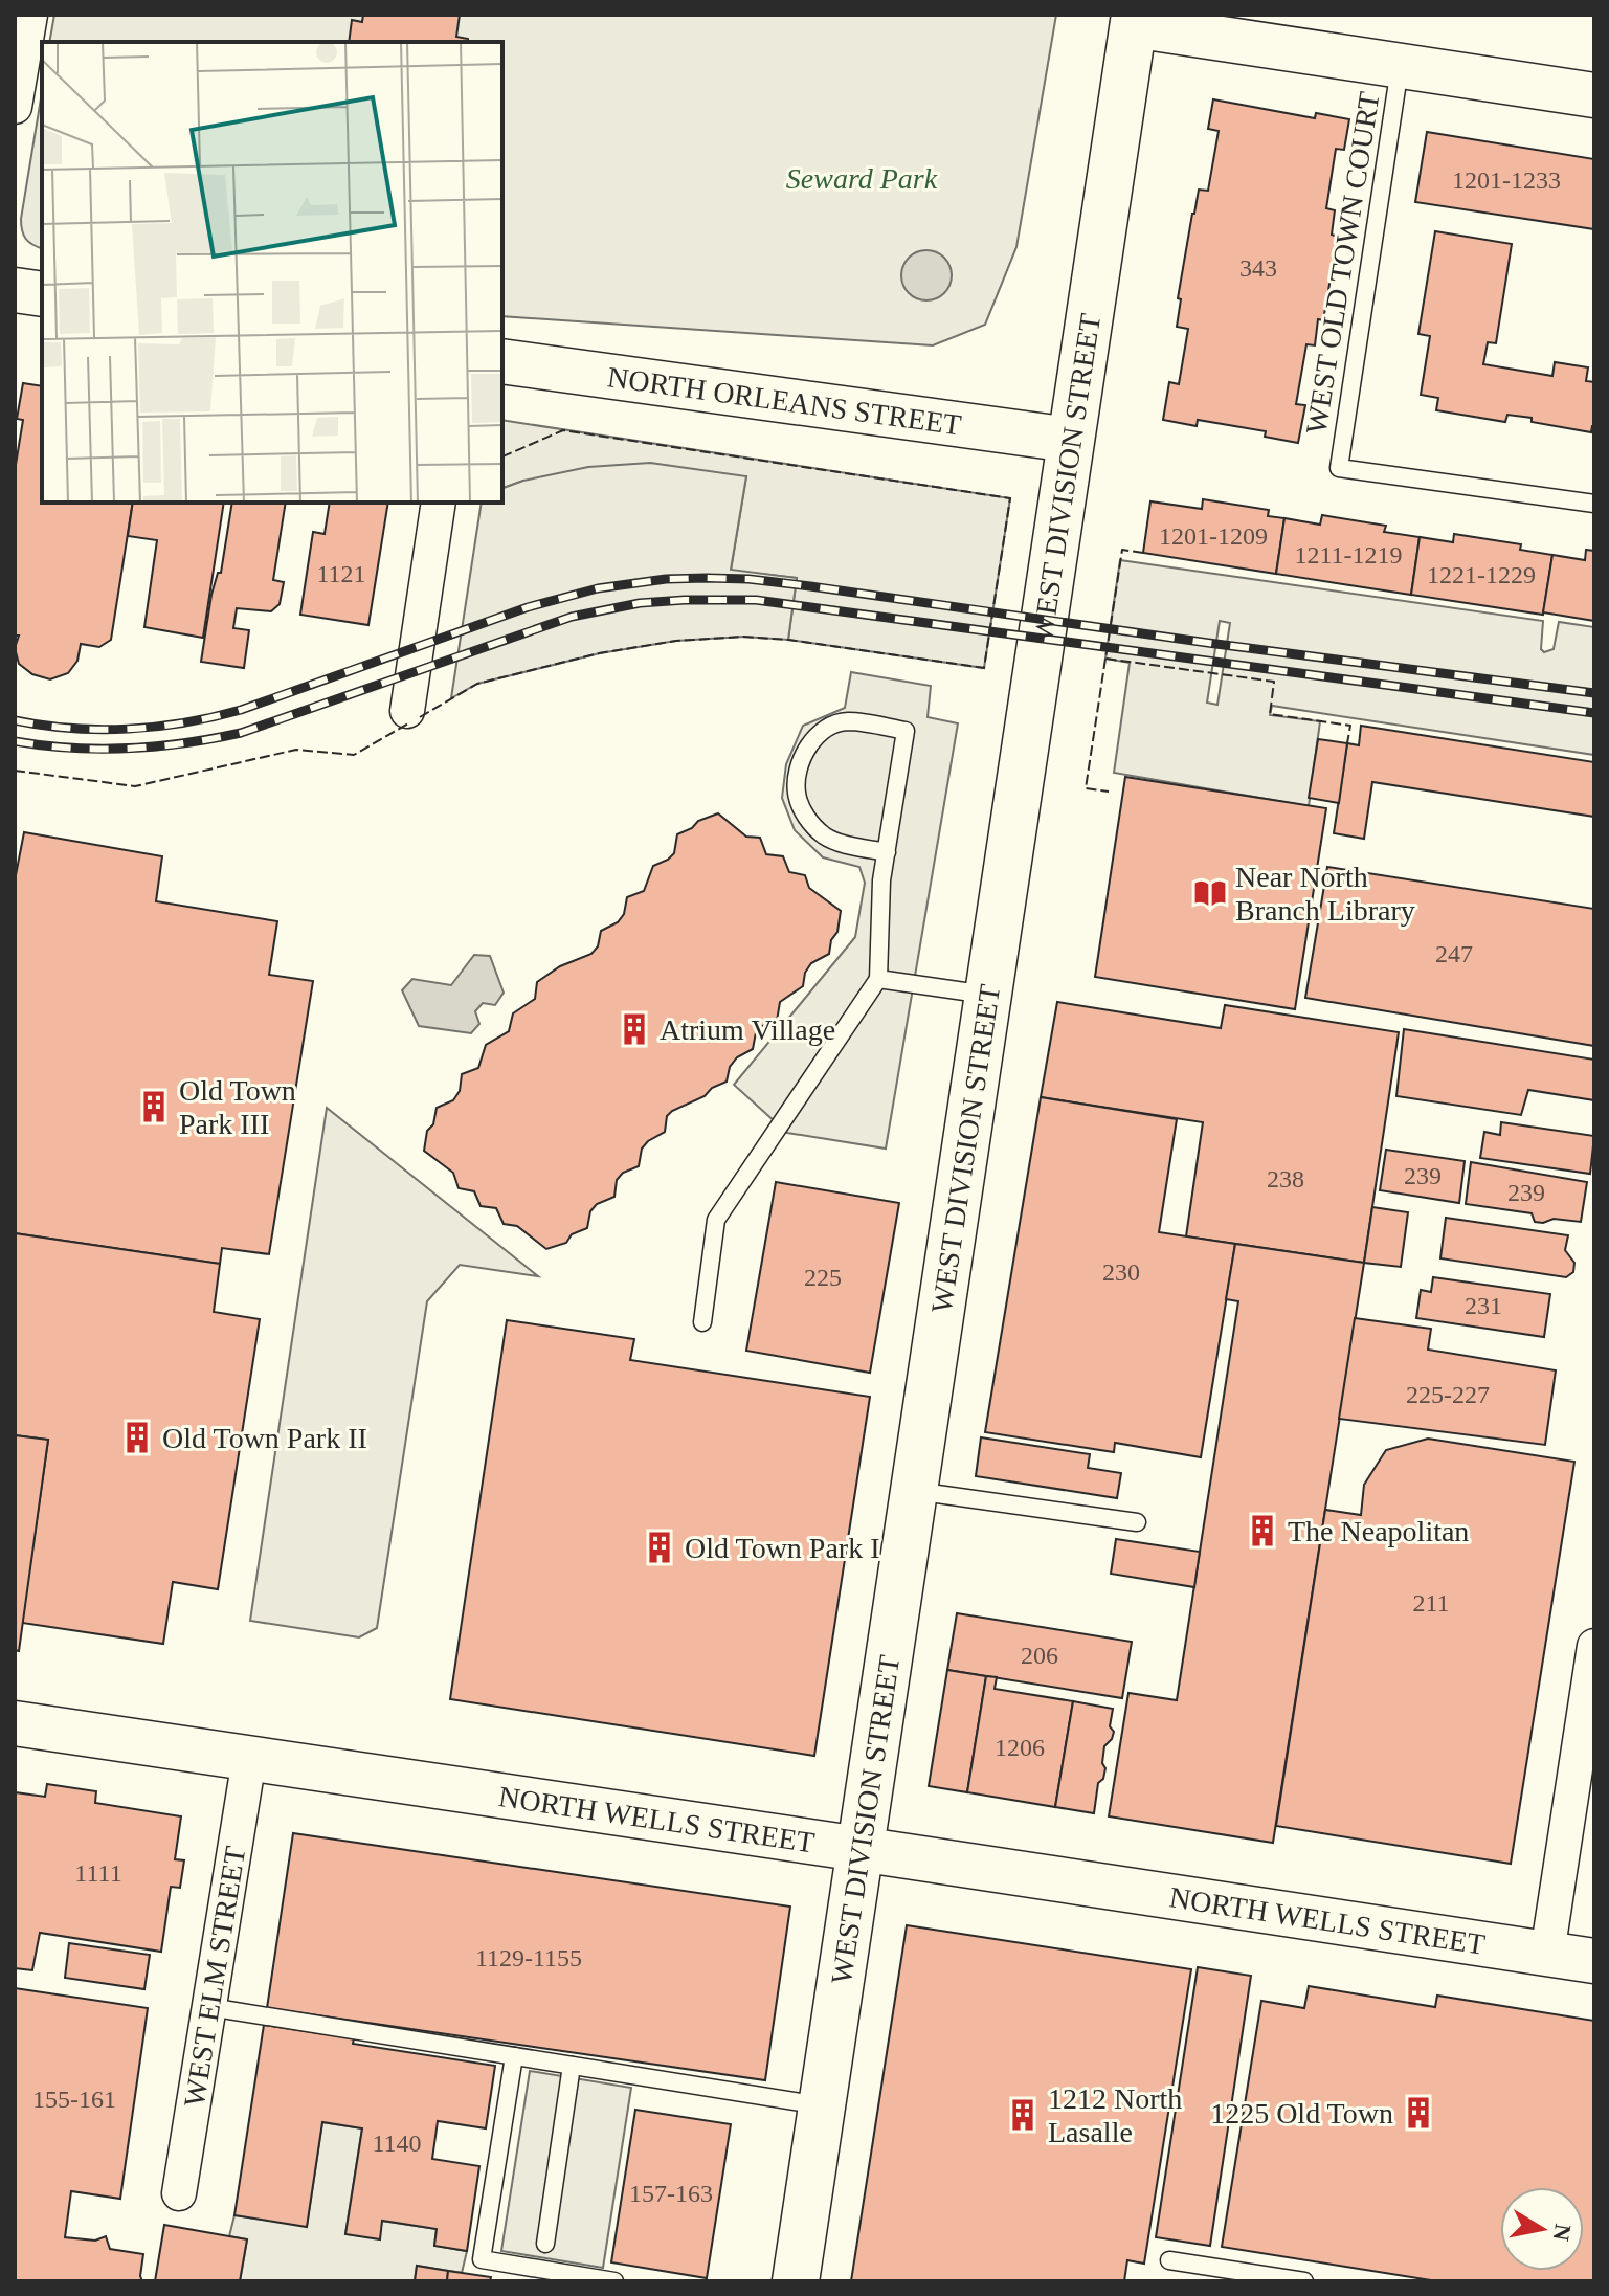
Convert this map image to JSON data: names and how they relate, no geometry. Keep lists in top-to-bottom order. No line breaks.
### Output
{"streets":{"main road":["WEST DIVISION STREET"],"street":["NORTH ORLEANS STREET","NORTH WELLS STREET","WEST ELM STREET"],"lane":["WEST OLD TOWN COURT"]},"crossings":[["NORTH ORLEANS STREET","WEST DIVISION STREET"],["WEST DIVISION STREET","NORTH WELLS STREET"],["NORTH WELLS STREET","WEST ELM STREET"]],"parks":["Seward Park"],"places":{"library":["Near North Branch Library"],"building":["Atrium Village","Old Town Park III","Old Town Park II","The Neapolitan","Old Town Park I","1225 Old Town","1212 North Lasalle"]},"house_numbers":["1201-1233","343","1201-1209","1211-1219","1121","1221-1229","247","239","238","239","230","225","231","225-227","211","206","1206","1111","1129-1155","155-161","1140","157-163"],"north":"right"}
